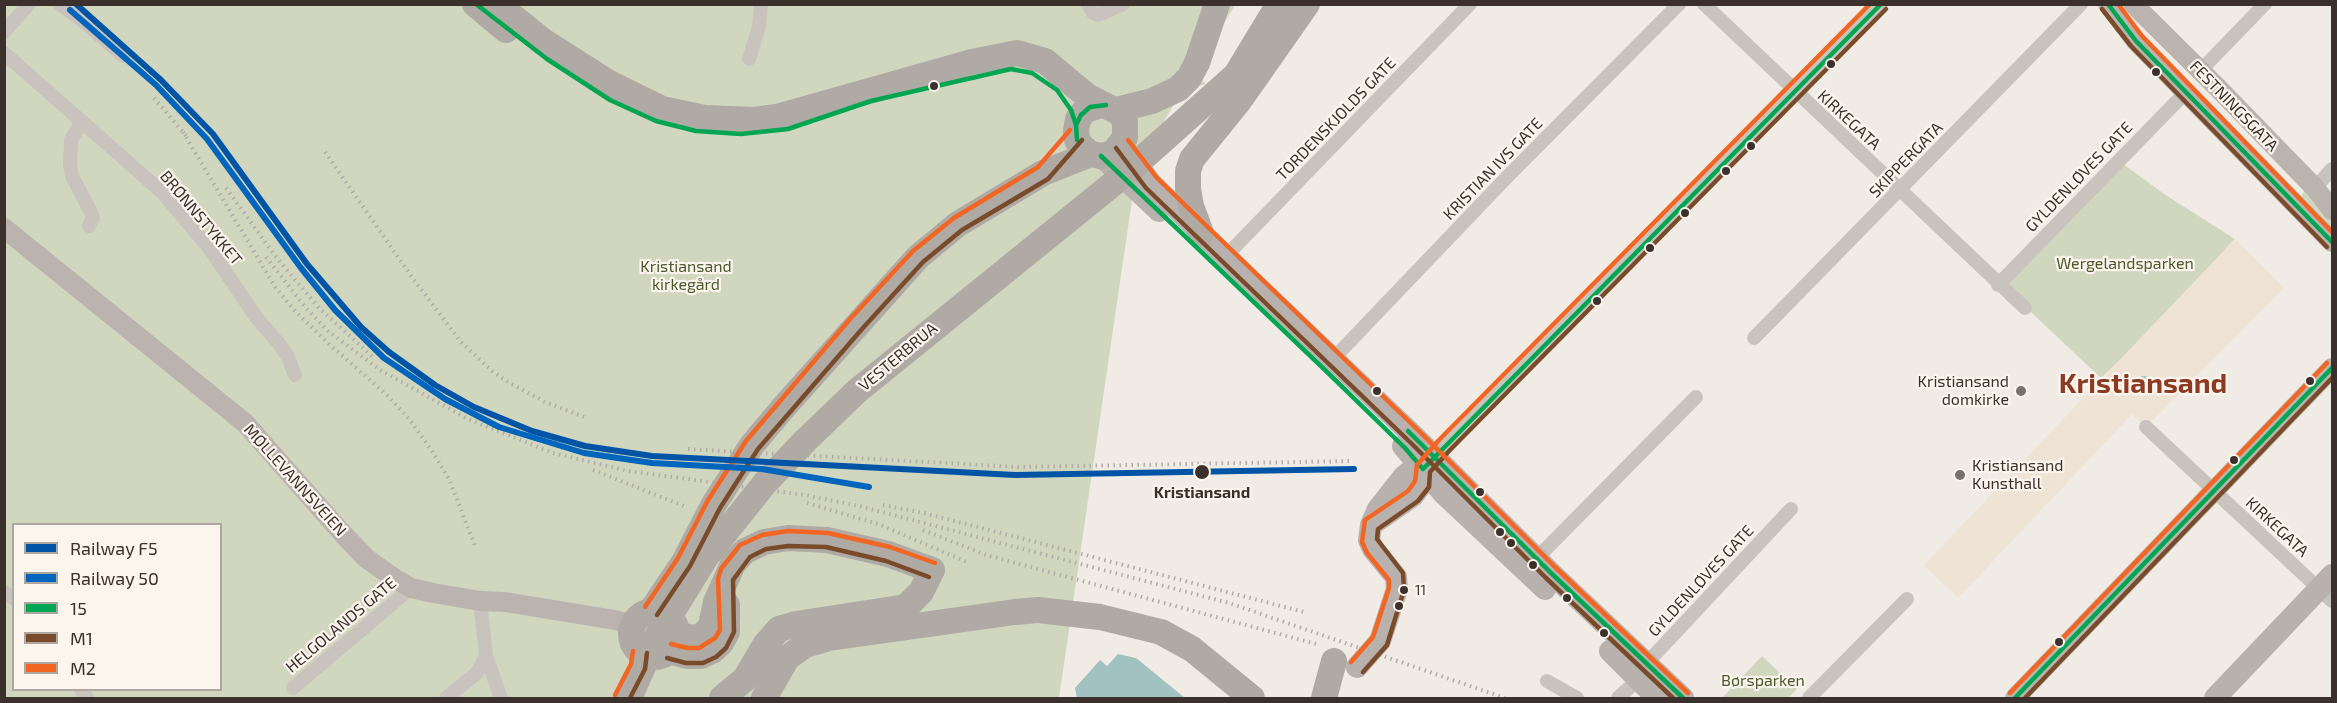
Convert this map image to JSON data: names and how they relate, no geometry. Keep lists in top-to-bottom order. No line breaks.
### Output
{"streets":{"highway":["VESTERBRUA"],"main road":["FESTNINGSGATA","MØLLEVANNSVEIEN"],"street":["TORDENSKJOLDS GATE","KIRKEGATA","SKIPPERGATA","KRISTIAN IVS GATE","GYLDENLØVES GATE","BRØNNSTYKKET","HELGOLANDS GATE"]},"crossings":[["FESTNINGSGATA","GYLDENLØVES GATE"],["KIRKEGATA","SKIPPERGATA"],["KIRKEGATA","GYLDENLØVES GATE"],["MØLLEVANNSVEIEN","HELGOLANDS GATE"]],"districts":["Kristiansand"],"parks":["Wergelandsparken","Kristiansand kirkegård","Børsparken"],"places":["Kristiansand domkirke","Kristiansand","Kristiansand Kunsthall","11"],"lines":["rail line F5","transit line 15","transit line M2","transit line M1","rail line 50"],"legend":["Railway F5","Railway 50","15","M1","M2"]}
